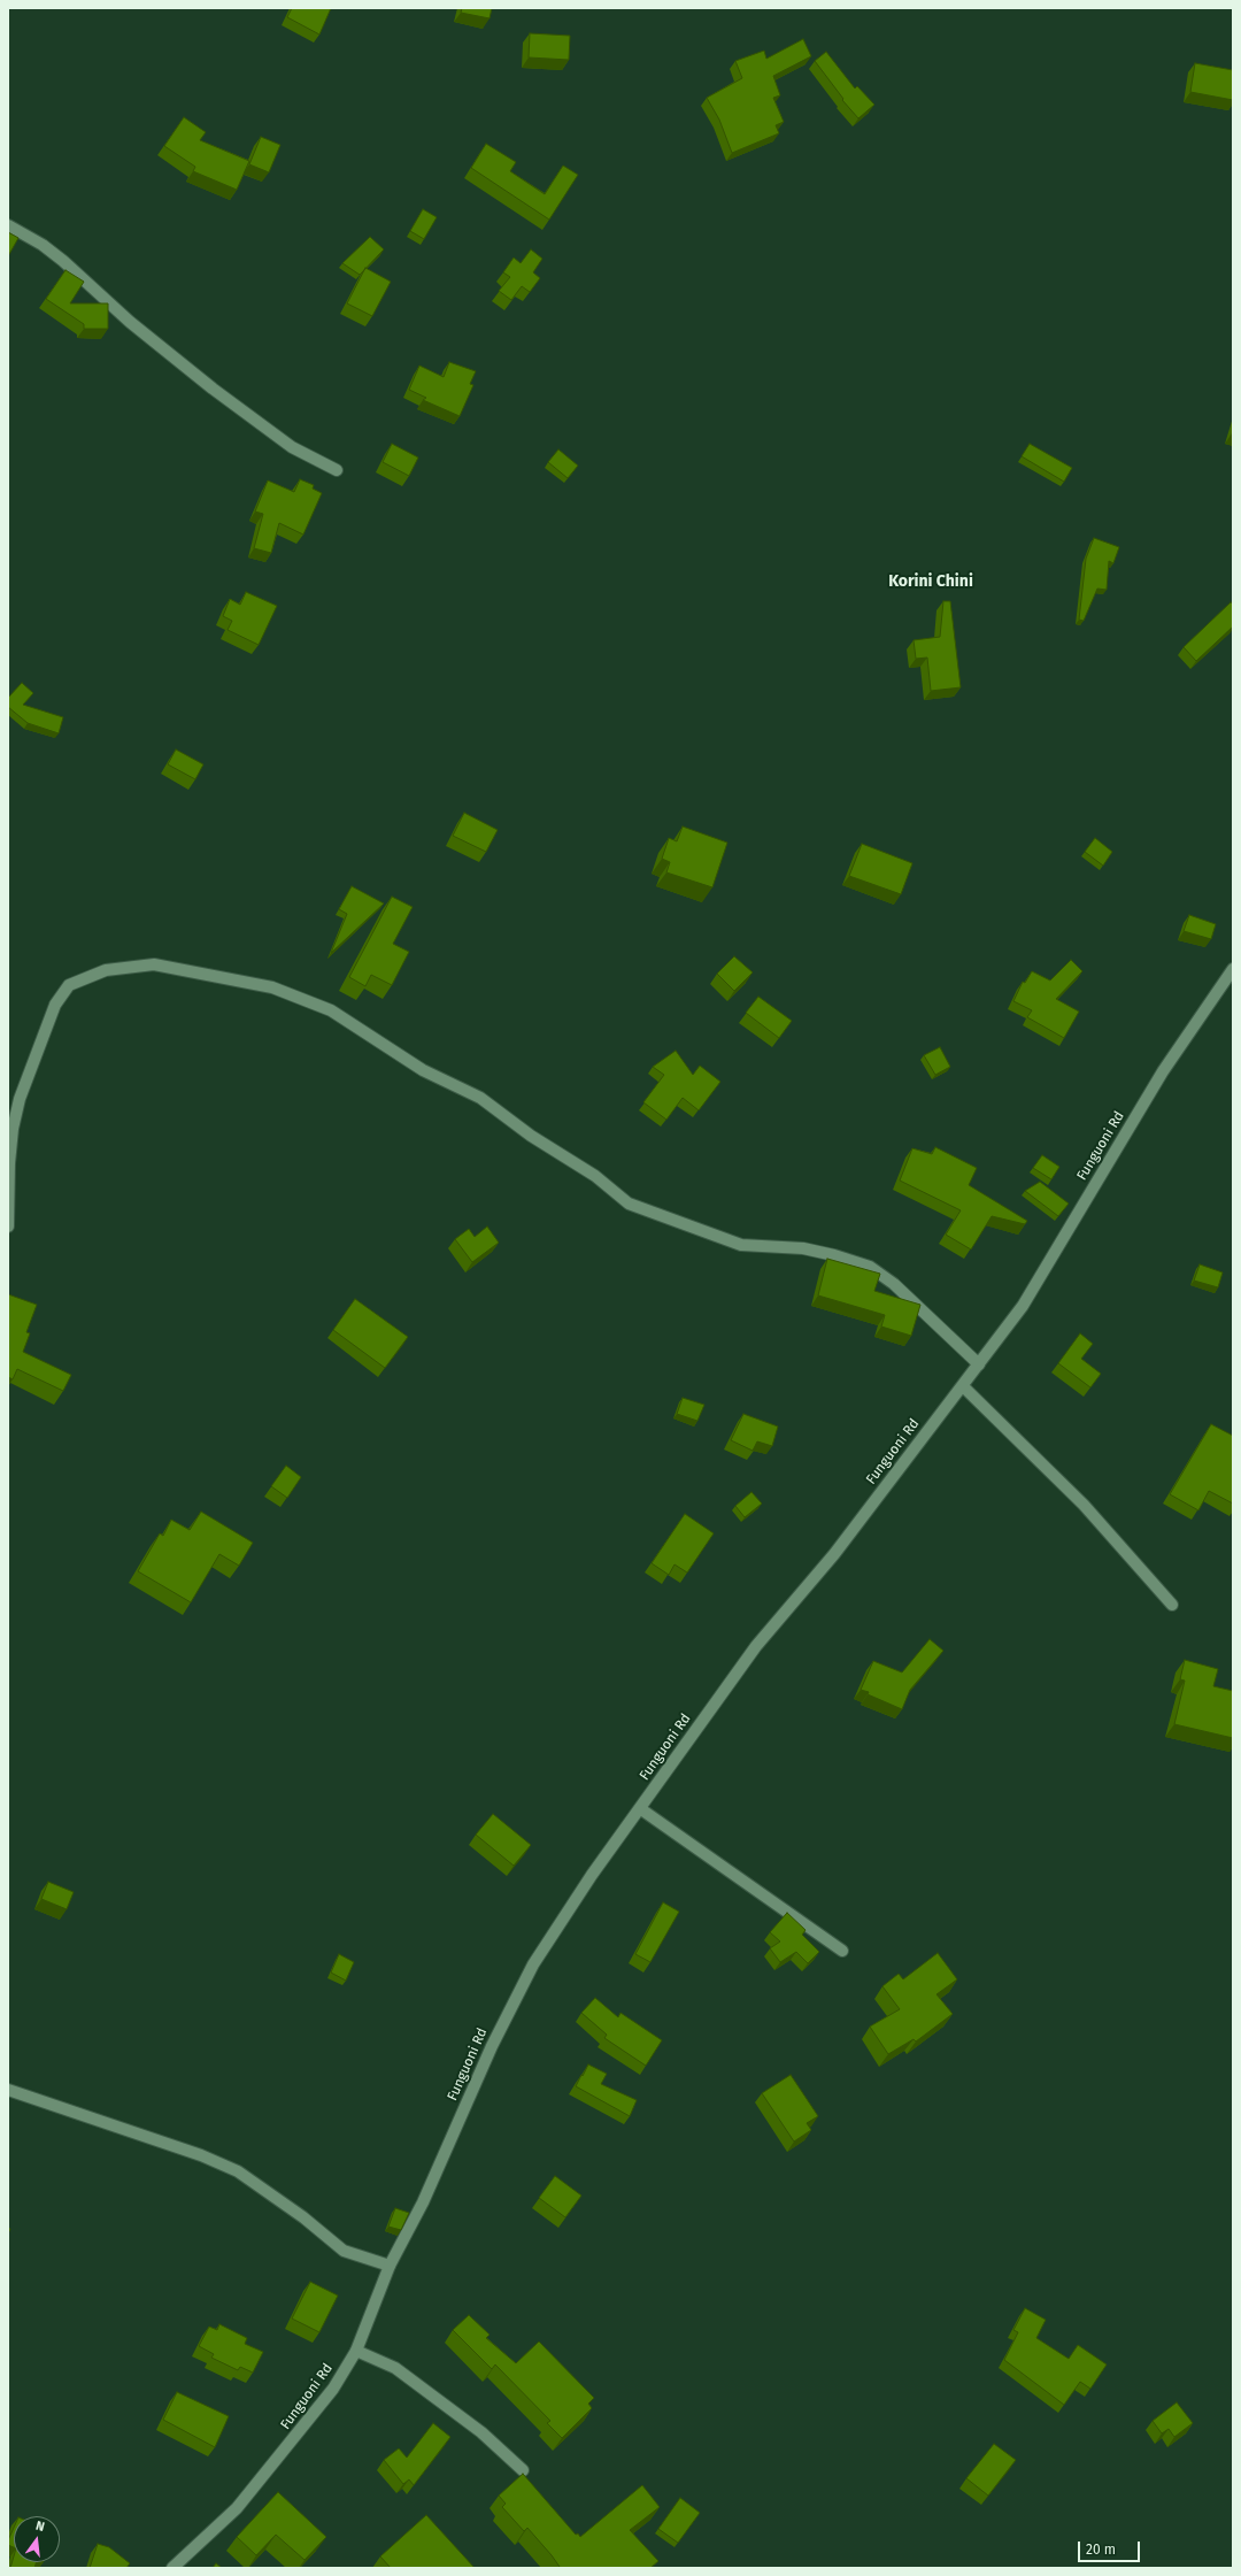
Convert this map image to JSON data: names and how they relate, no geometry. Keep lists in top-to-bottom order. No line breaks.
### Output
{"streets":{"street":["Funguoni Rd"]},"districts":["Korini Chini"],"scale_bar":"20 m","north":"top"}
